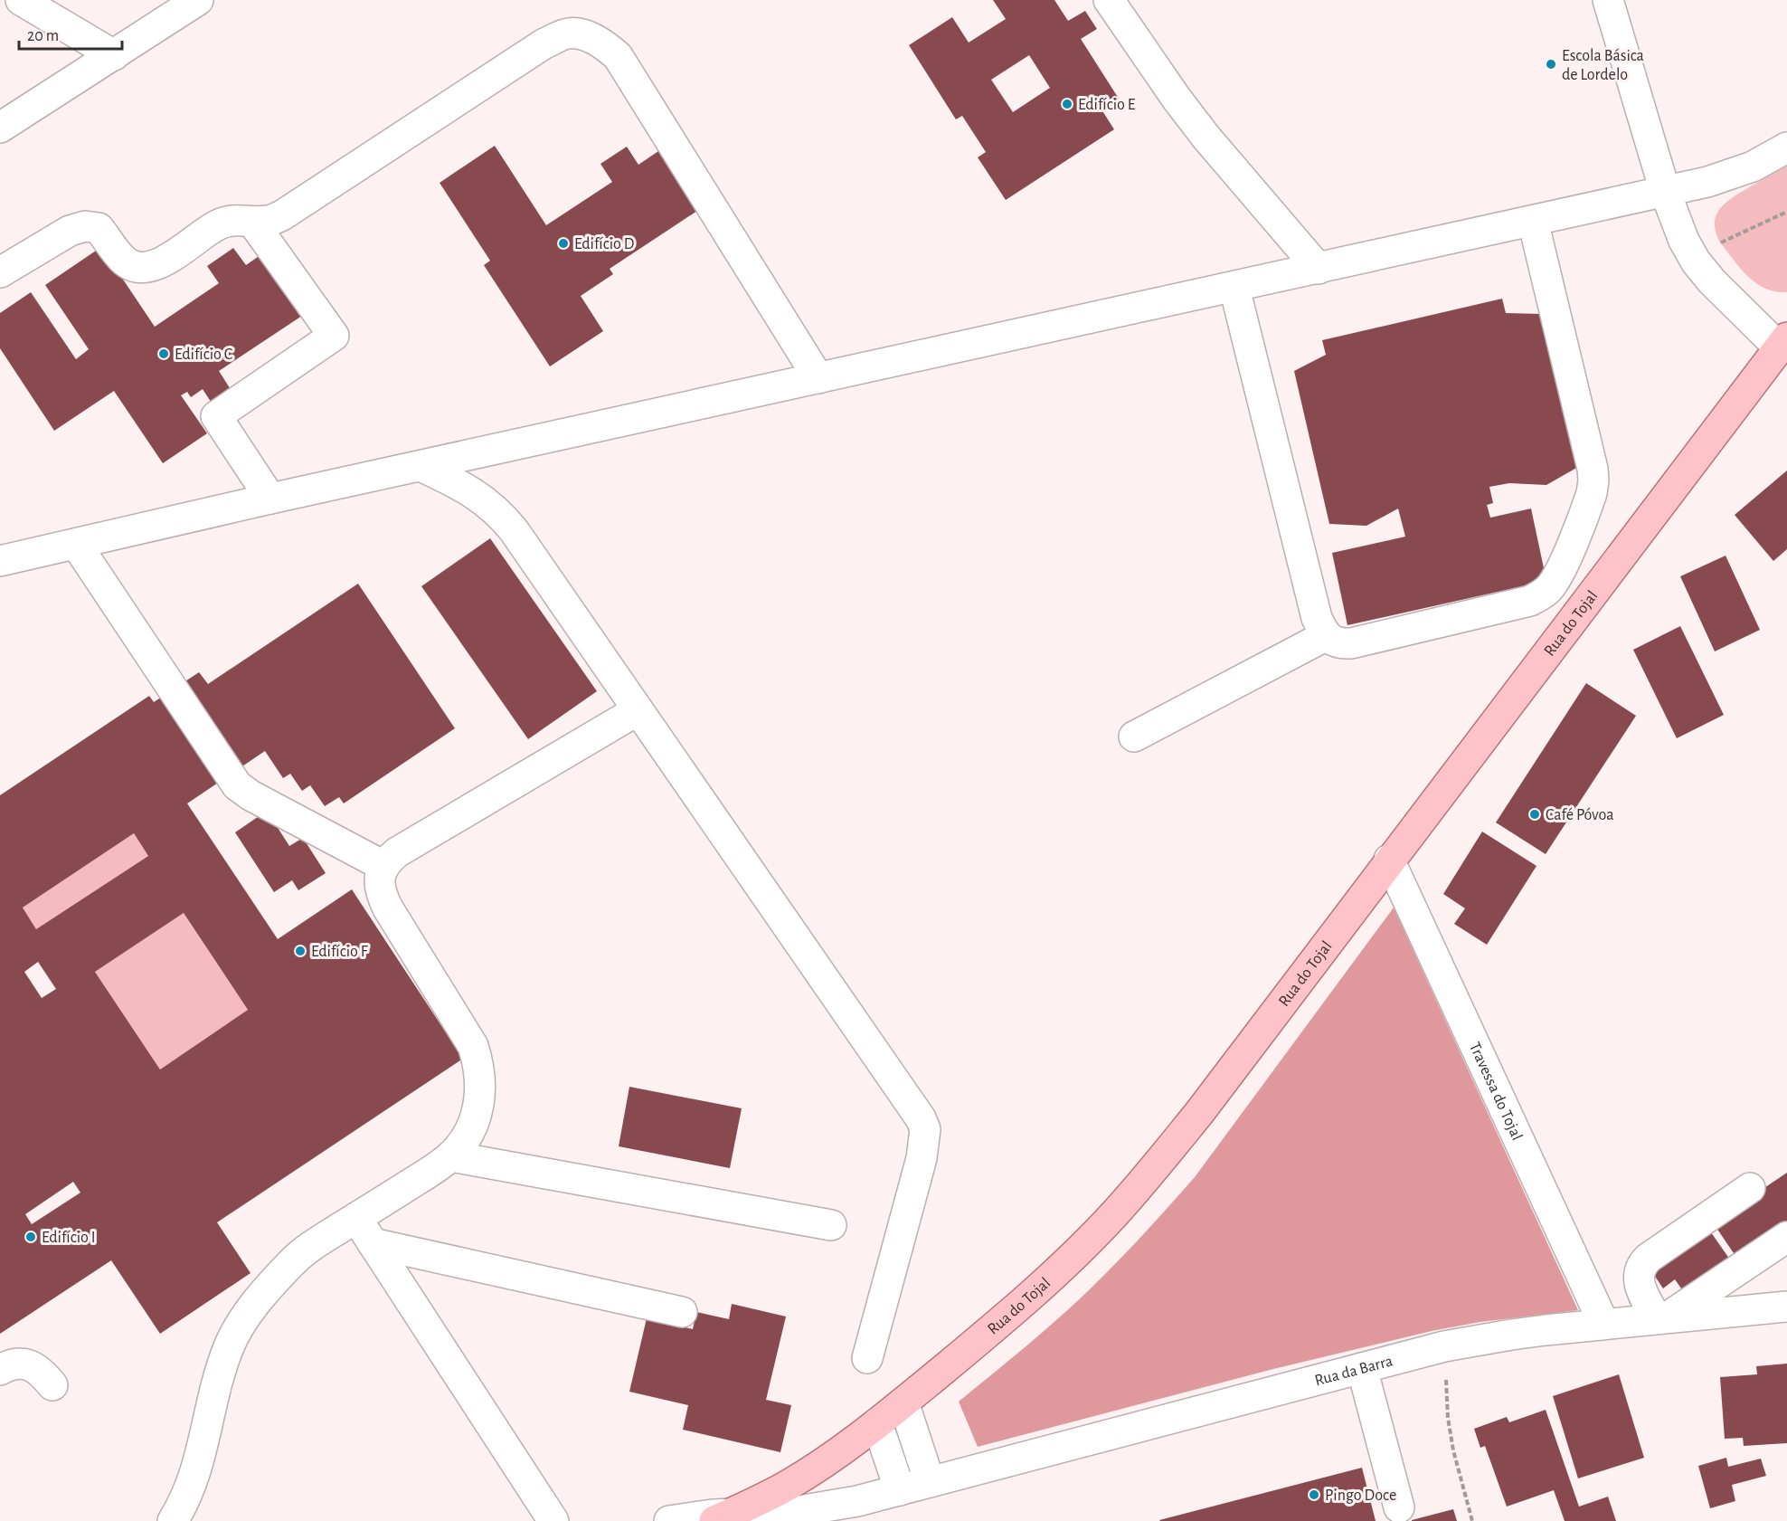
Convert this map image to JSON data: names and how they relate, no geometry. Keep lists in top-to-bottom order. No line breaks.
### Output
{"streets":{"main road":["Rua do Tojal"],"street":["Travessa do Tojal","Rua da Barra"]},"crossings":[["Rua do Tojal","Travessa do Tojal"],["Rua do Tojal","Rua da Barra"],["Travessa do Tojal","Rua da Barra"]],"places":["Escola Básica de Lordelo","Edifício E","Edifício D","Edifício C","Café Póvoa","Edifício F","Edifício I","Pingo Doce"],"scale_bar":"20 m"}
